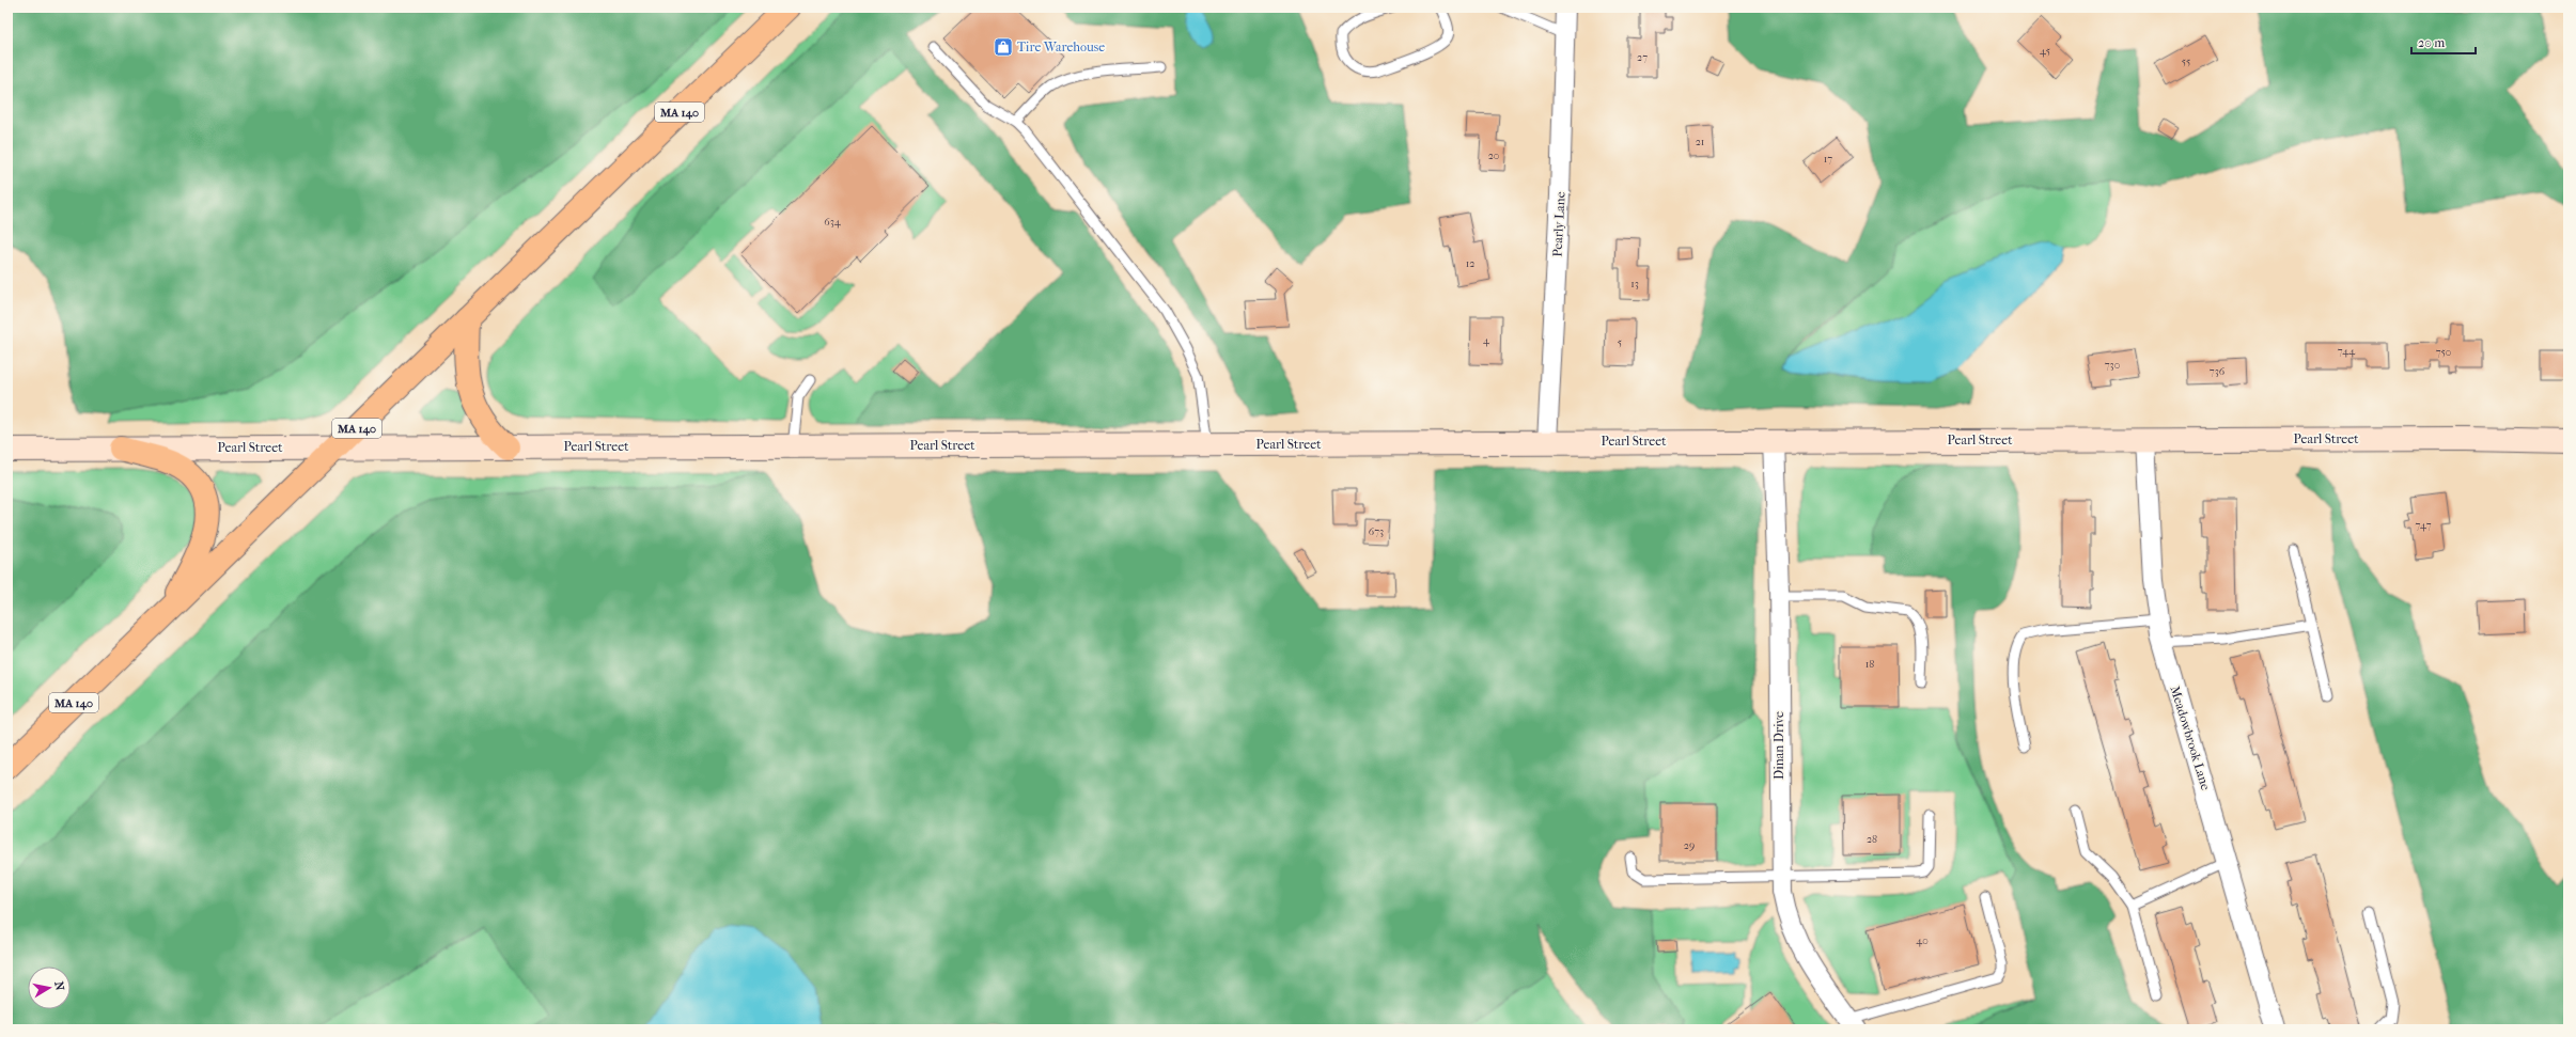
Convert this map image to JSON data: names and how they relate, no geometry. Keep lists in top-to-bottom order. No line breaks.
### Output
{"streets":{"highway":["MA 140"],"main road":["Pearl Street"],"street":["Pearly Lane","Meadowbrook Lane","Dinan Drive"]},"crossings":[["MA 140","Pearl Street"],["Pearly Lane","Pearl Street"],["Pearl Street","Meadowbrook Lane"],["Pearl Street","Dinan Drive"]],"places":{"shop":["Tire Warehouse"]},"house_numbers":["45","27","55","21","20","17","634","12","13","4","5","744","750","730","736","747","673","18","28","29","40"],"scale_bar":"20 m","north":"right"}
